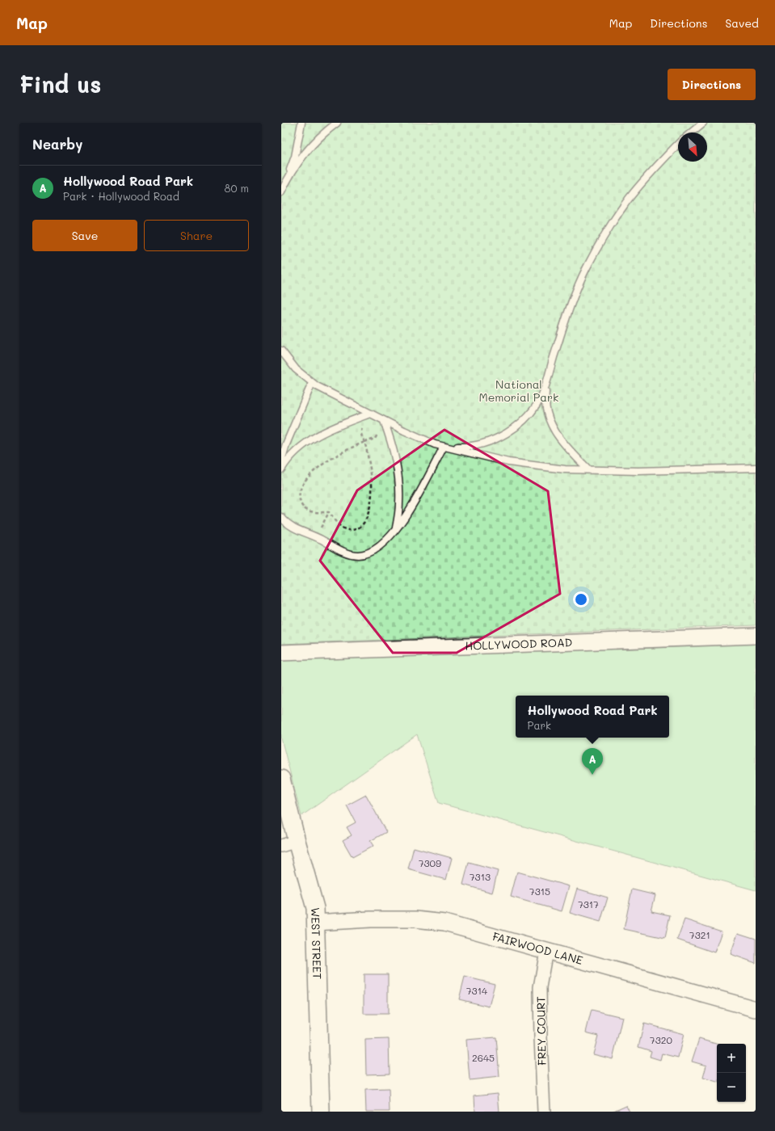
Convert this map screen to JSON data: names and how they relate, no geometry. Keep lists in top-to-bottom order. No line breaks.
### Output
{"streets":{"main road":["WEST STREET"],"street":["HOLLYWOOD ROAD","FAIRWOOD LANE","FREY COURT"]},"crossings":[["WEST STREET","FAIRWOOD LANE"],["FAIRWOOD LANE","FREY COURT"]],"parks":["National Memorial Park"],"house_numbers":["7309","7313","7315","7317","7321","7314","7320","2645"],"north":"bottom right","page":{"header":"Map","nav":["Map","Directions","Saved"],"buttons":["Directions",["Save","Share"]],"title":"Find us","heading":"Nearby","list":[{"mark":"A","name":"Hollywood Road Park","note":"Park · Hollywood Road","value":"80 m"}],"popup":["Hollywood Road Park","Park"],"pins":"A","map_buttons":["+","−"]}}
